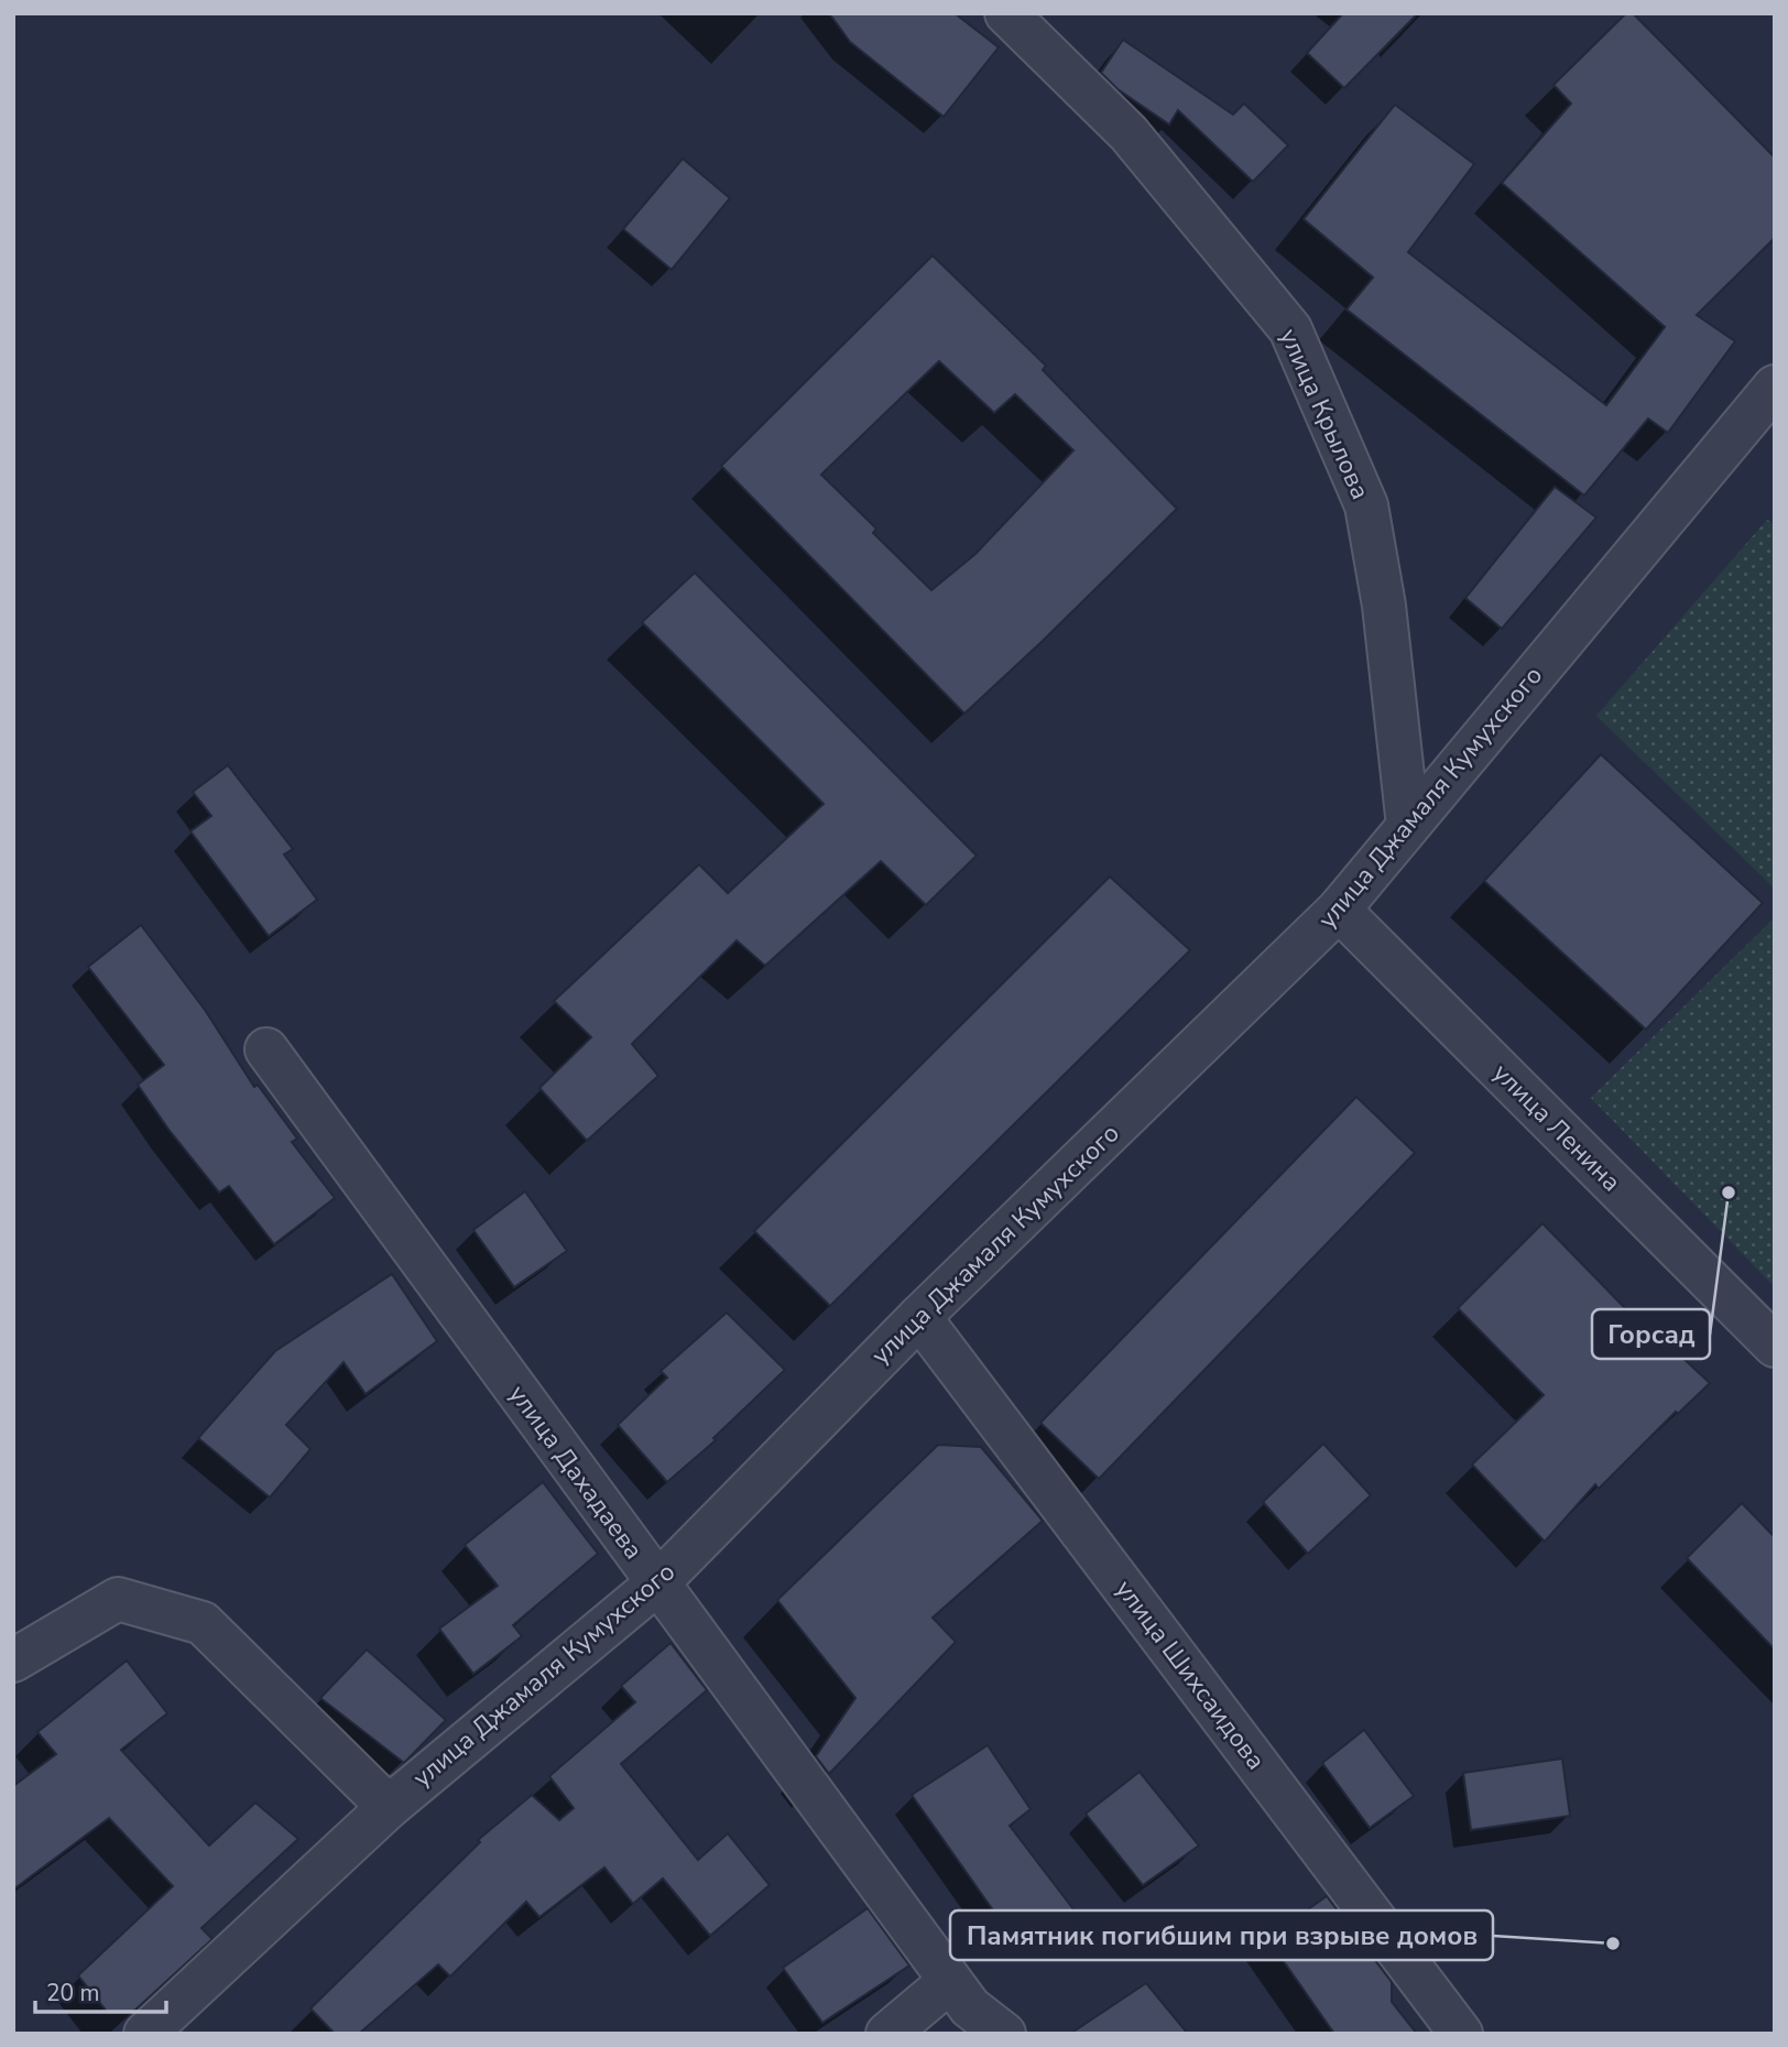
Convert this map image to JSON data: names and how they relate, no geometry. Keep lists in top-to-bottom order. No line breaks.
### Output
{"streets":{"street":["улица Крылова","улица Джамаля Кумухского","улица Ленина","улица Дахадаева","улица Шихсаидова"]},"crossings":[["улица Крылова","улица Джамаля Кумухского"],["улица Джамаля Кумухского","улица Ленина"],["улица Джамаля Кумухского","улица Дахадаева"],["улица Джамаля Кумухского","улица Шихсаидова"]],"places":["Горсад","Памятник погибшим при взрыве домов"],"scale_bar":"20 m"}
